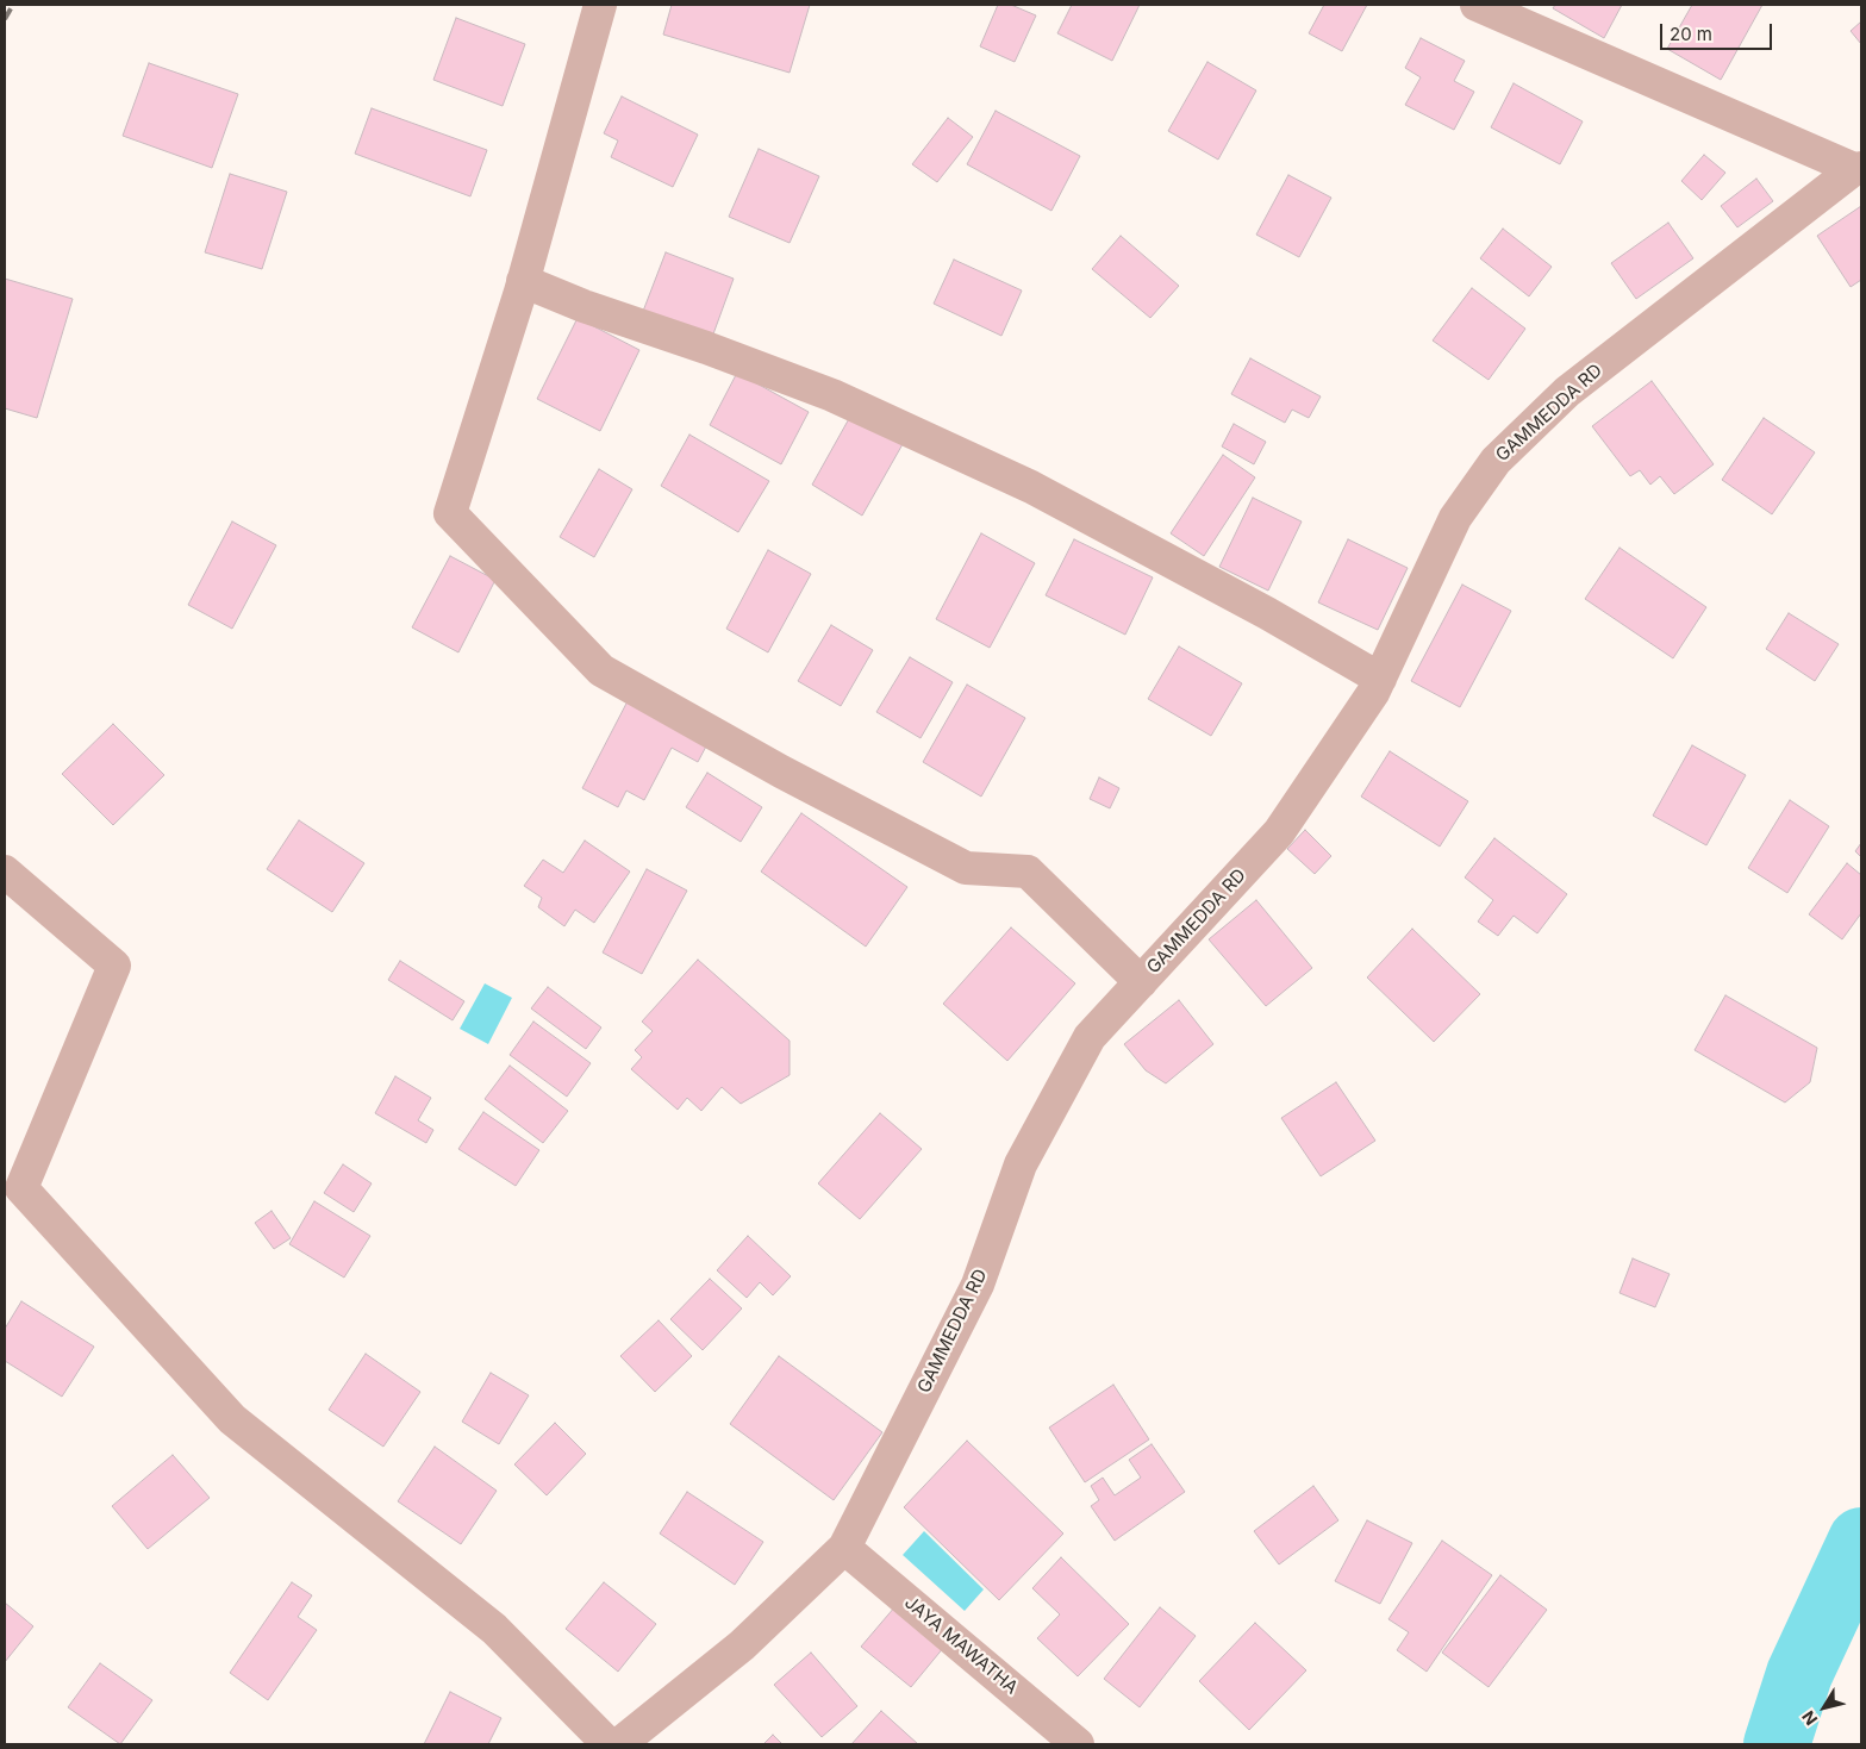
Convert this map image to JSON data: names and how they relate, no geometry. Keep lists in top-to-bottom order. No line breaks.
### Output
{"streets":{"street":["GAMMEDDA RD","JAYA MAWATHA"]},"crossings":[["GAMMEDDA RD","JAYA MAWATHA"]],"scale_bar":"20 m","north":"bottom left"}
